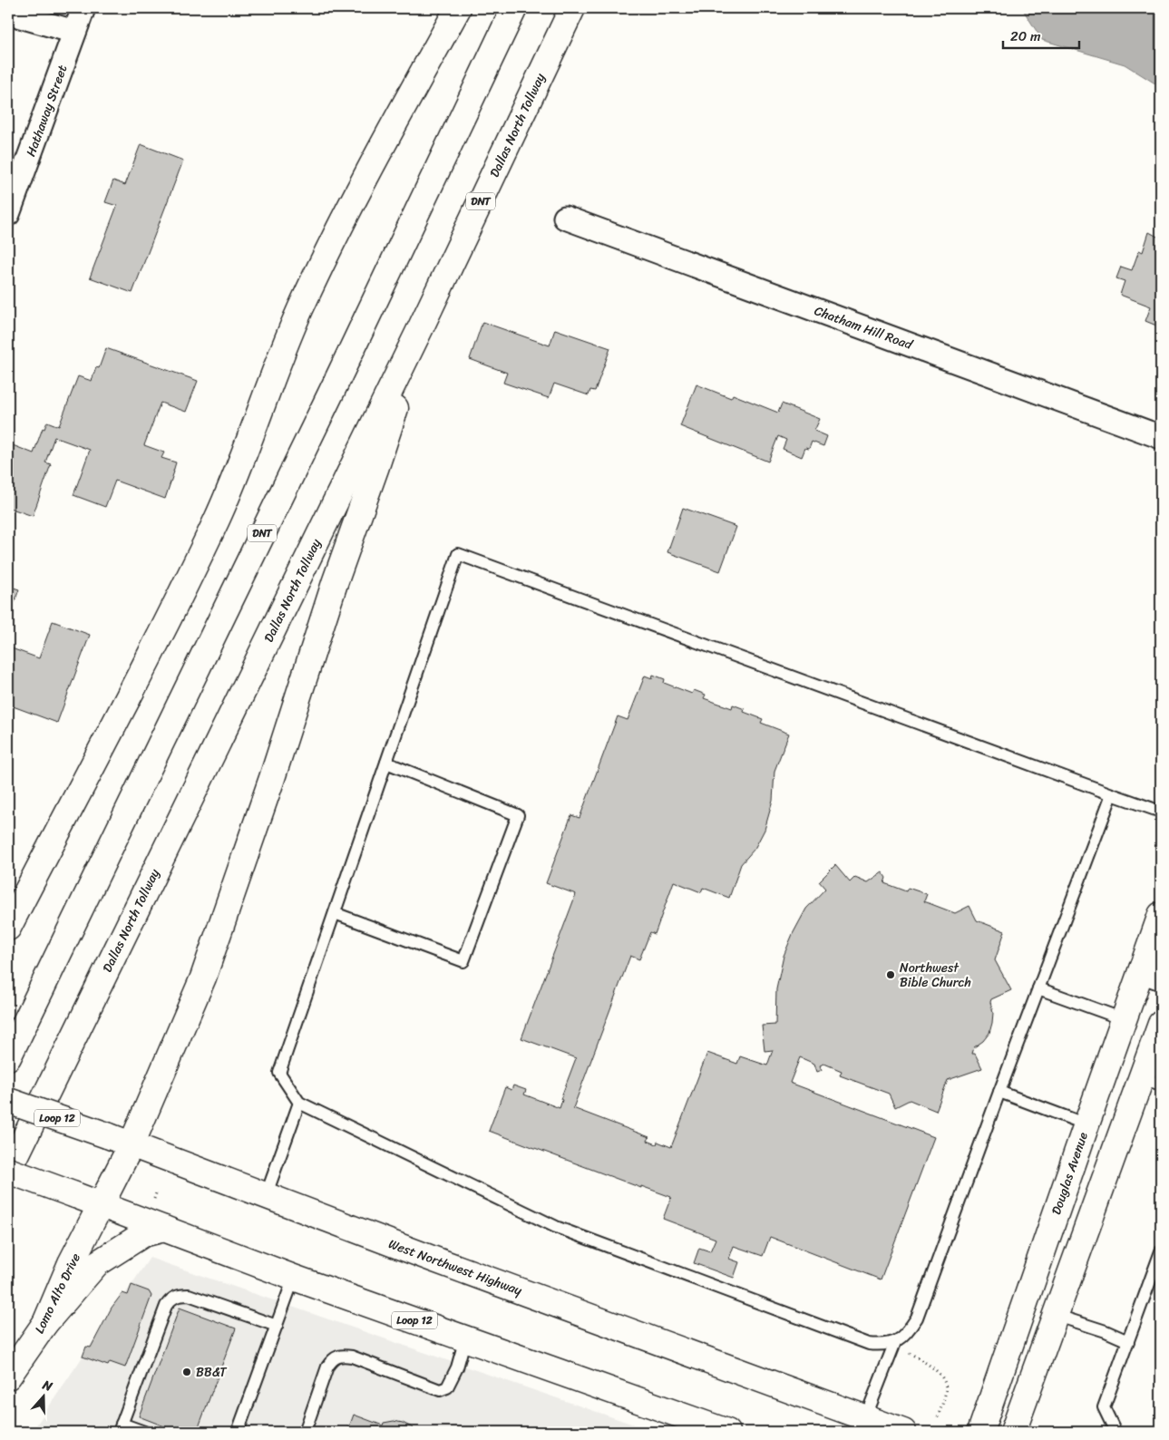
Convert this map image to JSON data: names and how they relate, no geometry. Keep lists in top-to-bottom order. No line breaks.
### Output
{"streets":{"main road":["Dallas North Tollway","DNT","Loop 12","Douglas Avenue","West Northwest Highway","Lomo Alto Drive"],"street":["Hathaway Street","Chatham Hill Road"]},"crossings":[["Dallas North Tollway","Loop 12"],["Dallas North Tollway","Lomo Alto Drive"],["Loop 12","Lomo Alto Drive"],["West Northwest Highway","Lomo Alto Drive"]],"places":["Northwest Bible Church","BB&T"],"scale_bar":"20 m","north":"top"}
